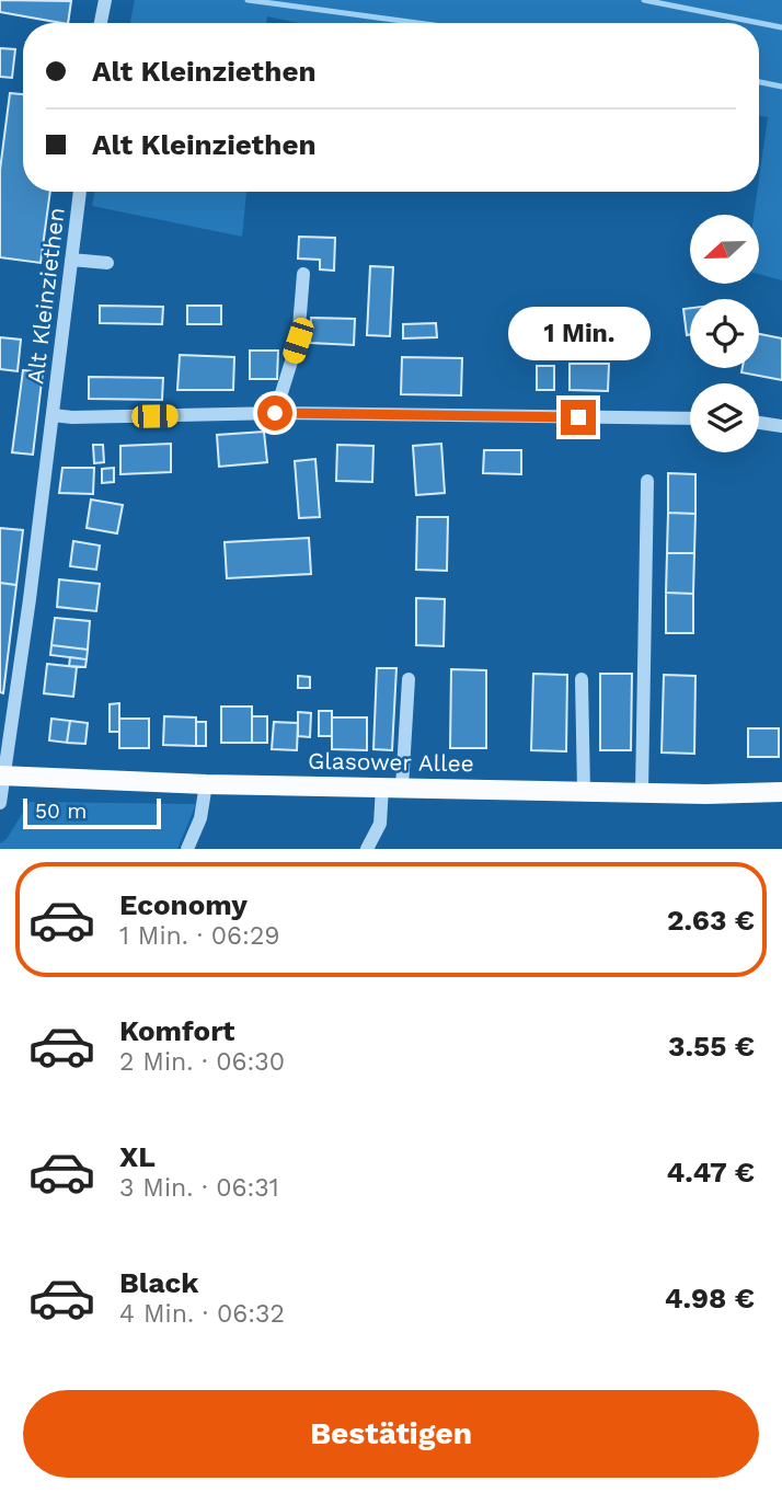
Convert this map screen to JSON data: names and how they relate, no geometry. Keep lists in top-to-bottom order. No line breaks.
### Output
{"streets":{"main road":["Glasower Allee"],"street":["Alt Kleinziethen"]},"crossings":[["Alt Kleinziethen","Glasower Allee"]],"scale_bar":"50 m","north":"left","page":{"banner":["Alt Kleinziethen","Alt Kleinziethen"],"bubble":"1 Min.","scale":"50 m","list":[{"name":"Economy","note":"1 Min. · 06:29","value":"2.63 €"},{"name":"Komfort","note":"2 Min. · 06:30","value":"3.55 €"},{"name":"XL","note":"3 Min. · 06:31","value":"4.47 €"},{"name":"Black","note":"4 Min. · 06:32","value":"4.98 €"}],"buttons":"Bestätigen"}}
